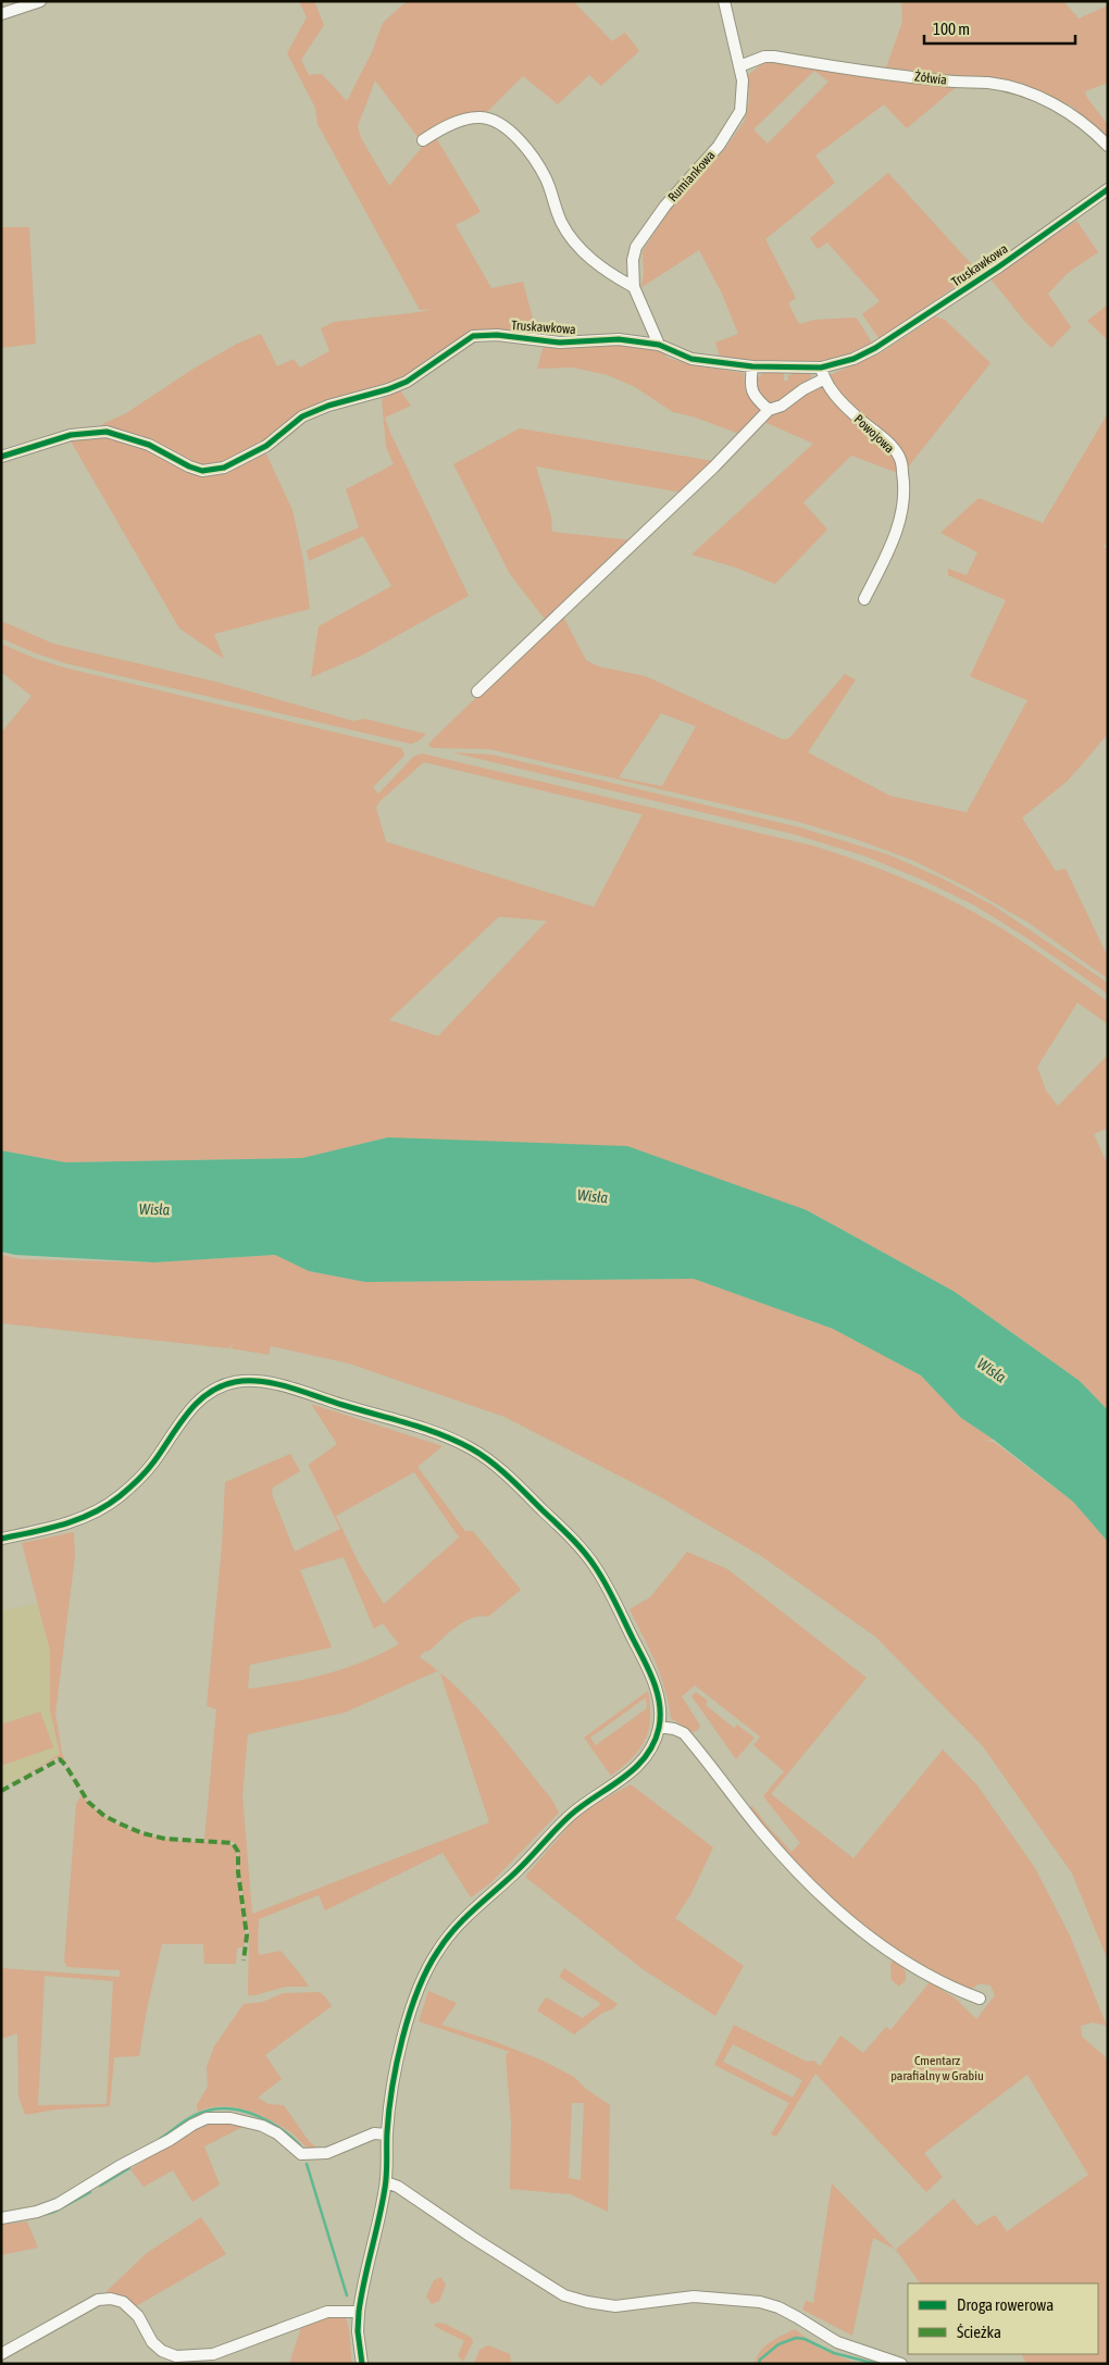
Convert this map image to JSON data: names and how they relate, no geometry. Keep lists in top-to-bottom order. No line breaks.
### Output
{"streets":{"street":["Żółwia","Rumiankowa","Truskawkowa","Powojowa"]},"crossings":[["Żółwia","Rumiankowa"],["Rumiankowa","Truskawkowa"],["Truskawkowa","Powojowa"]],"water":["Wisła"],"parks":["Cmentarz parafialny w Grabiu"],"legend":["Droga rowerowa","Ścieżka"],"scale_bar":"100 m"}
